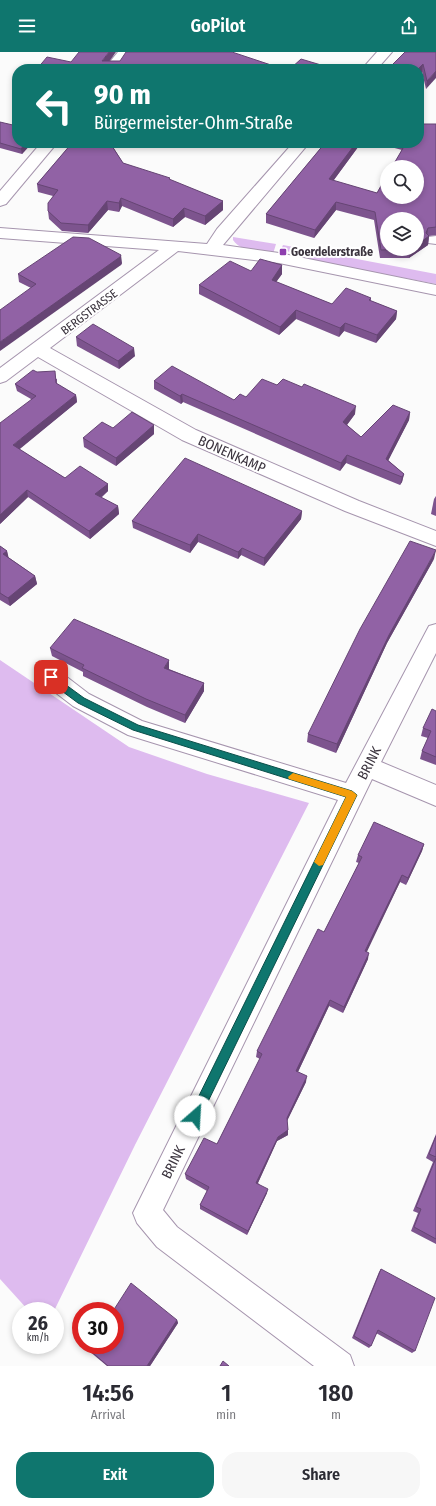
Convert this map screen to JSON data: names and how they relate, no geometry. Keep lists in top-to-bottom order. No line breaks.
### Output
{"streets":{"street":["BERGSTRASSE","BONENKAMP","BRINK"]},"crossings":[["BERGSTRASSE","BONENKAMP"]],"places":{"transit":["Goerdelerstraße"]},"page":{"header":"GoPilot","turn":["90 m","Bürgermeister-Ohm-Straße"],"speed":"26 km/h","limit":"30","eta":["14:56","Arrival","1","min","180","m"],"buttons":["Exit","Share"]}}
